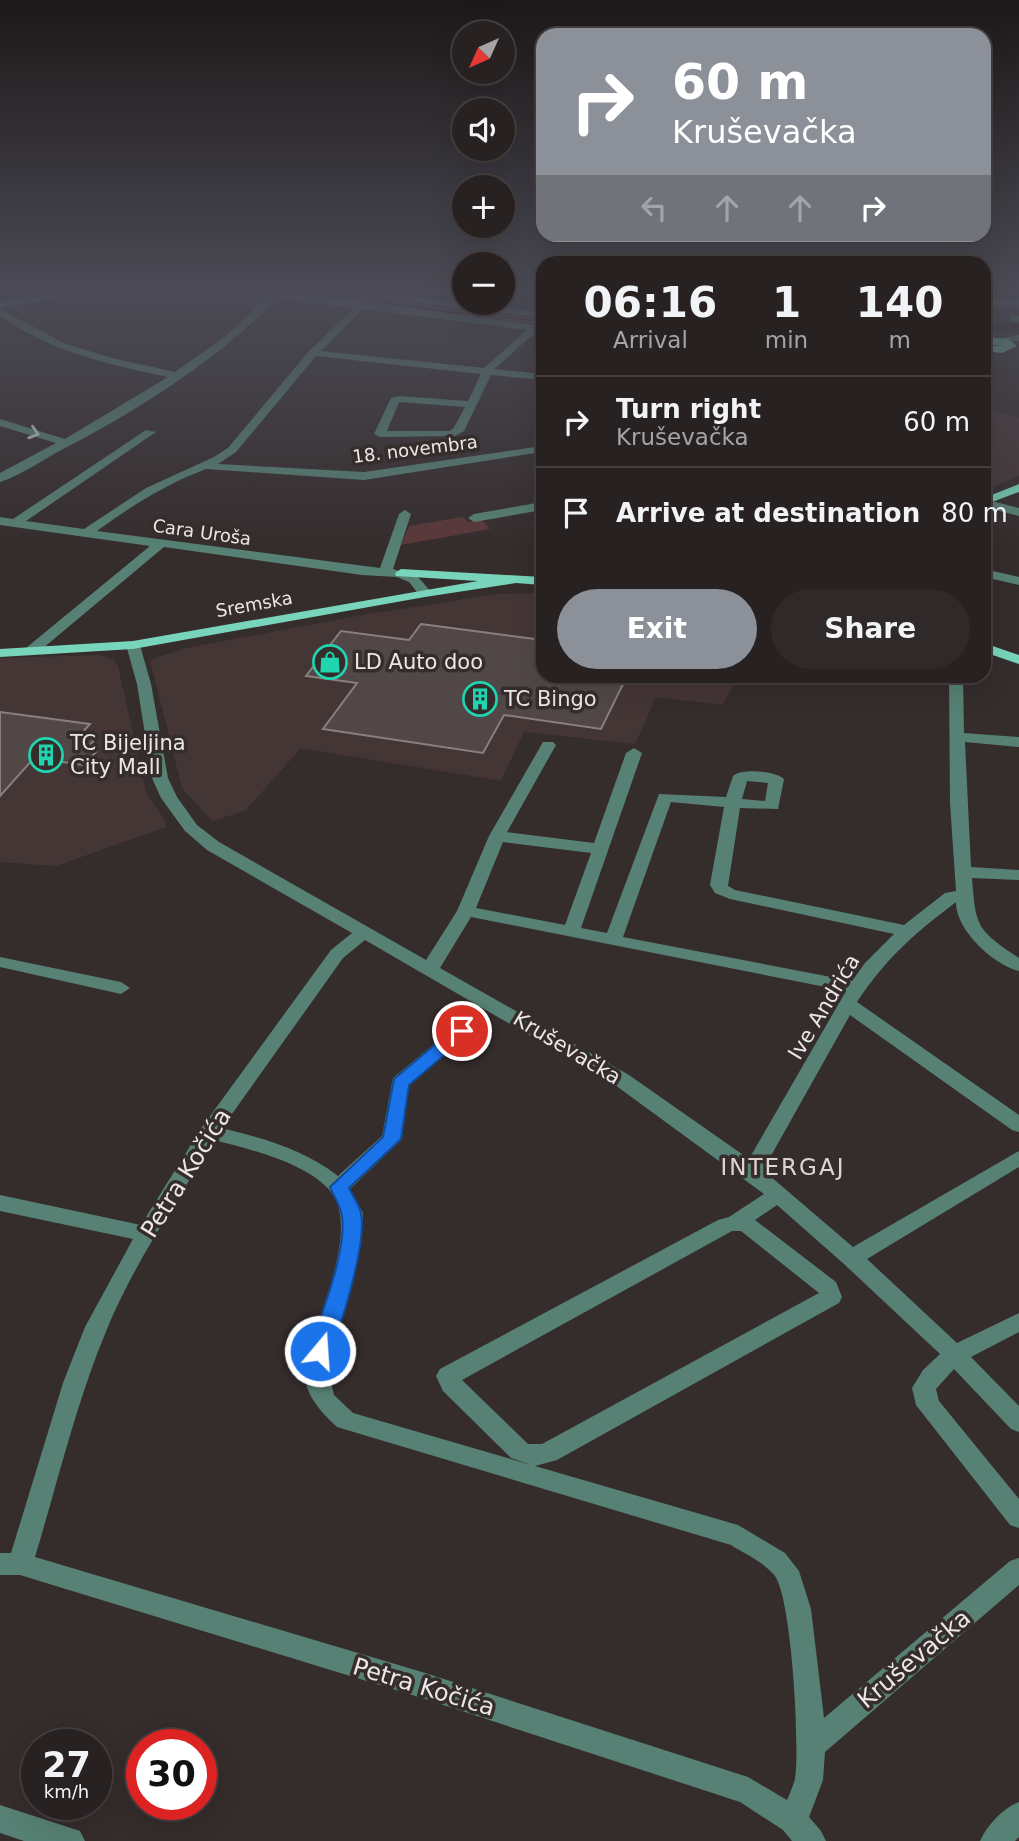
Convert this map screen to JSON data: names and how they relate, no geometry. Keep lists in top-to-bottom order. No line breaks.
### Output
{"streets":{"main road":["Sremska"],"street":["18. novembra","Cara Uroša","Ive Andrića","Kruševačka","Petra Kočića"]},"crossings":[["Sremska","Kruševačka"],["Ive Andrića","Kruševačka"],["Kruševačka","Petra Kočića"]],"districts":["INTERGAJ"],"places":{"shop":["LD Auto doo"],"building":["TC Bingo","TC Bijeljina City Mall"]},"north":"bottom left","page":{"map_buttons":["+","−"],"turn":["60 m","Kruševačka"],"eta":["06:16","Arrival","1","min","140","m"],"list":[{"name":"Turn right","note":"Kruševačka","value":"60 m"},{"name":"Arrive at destination","value":"80 m"}],"buttons":["Exit","Share"],"speed":"27 km/h","limit":"30"}}
